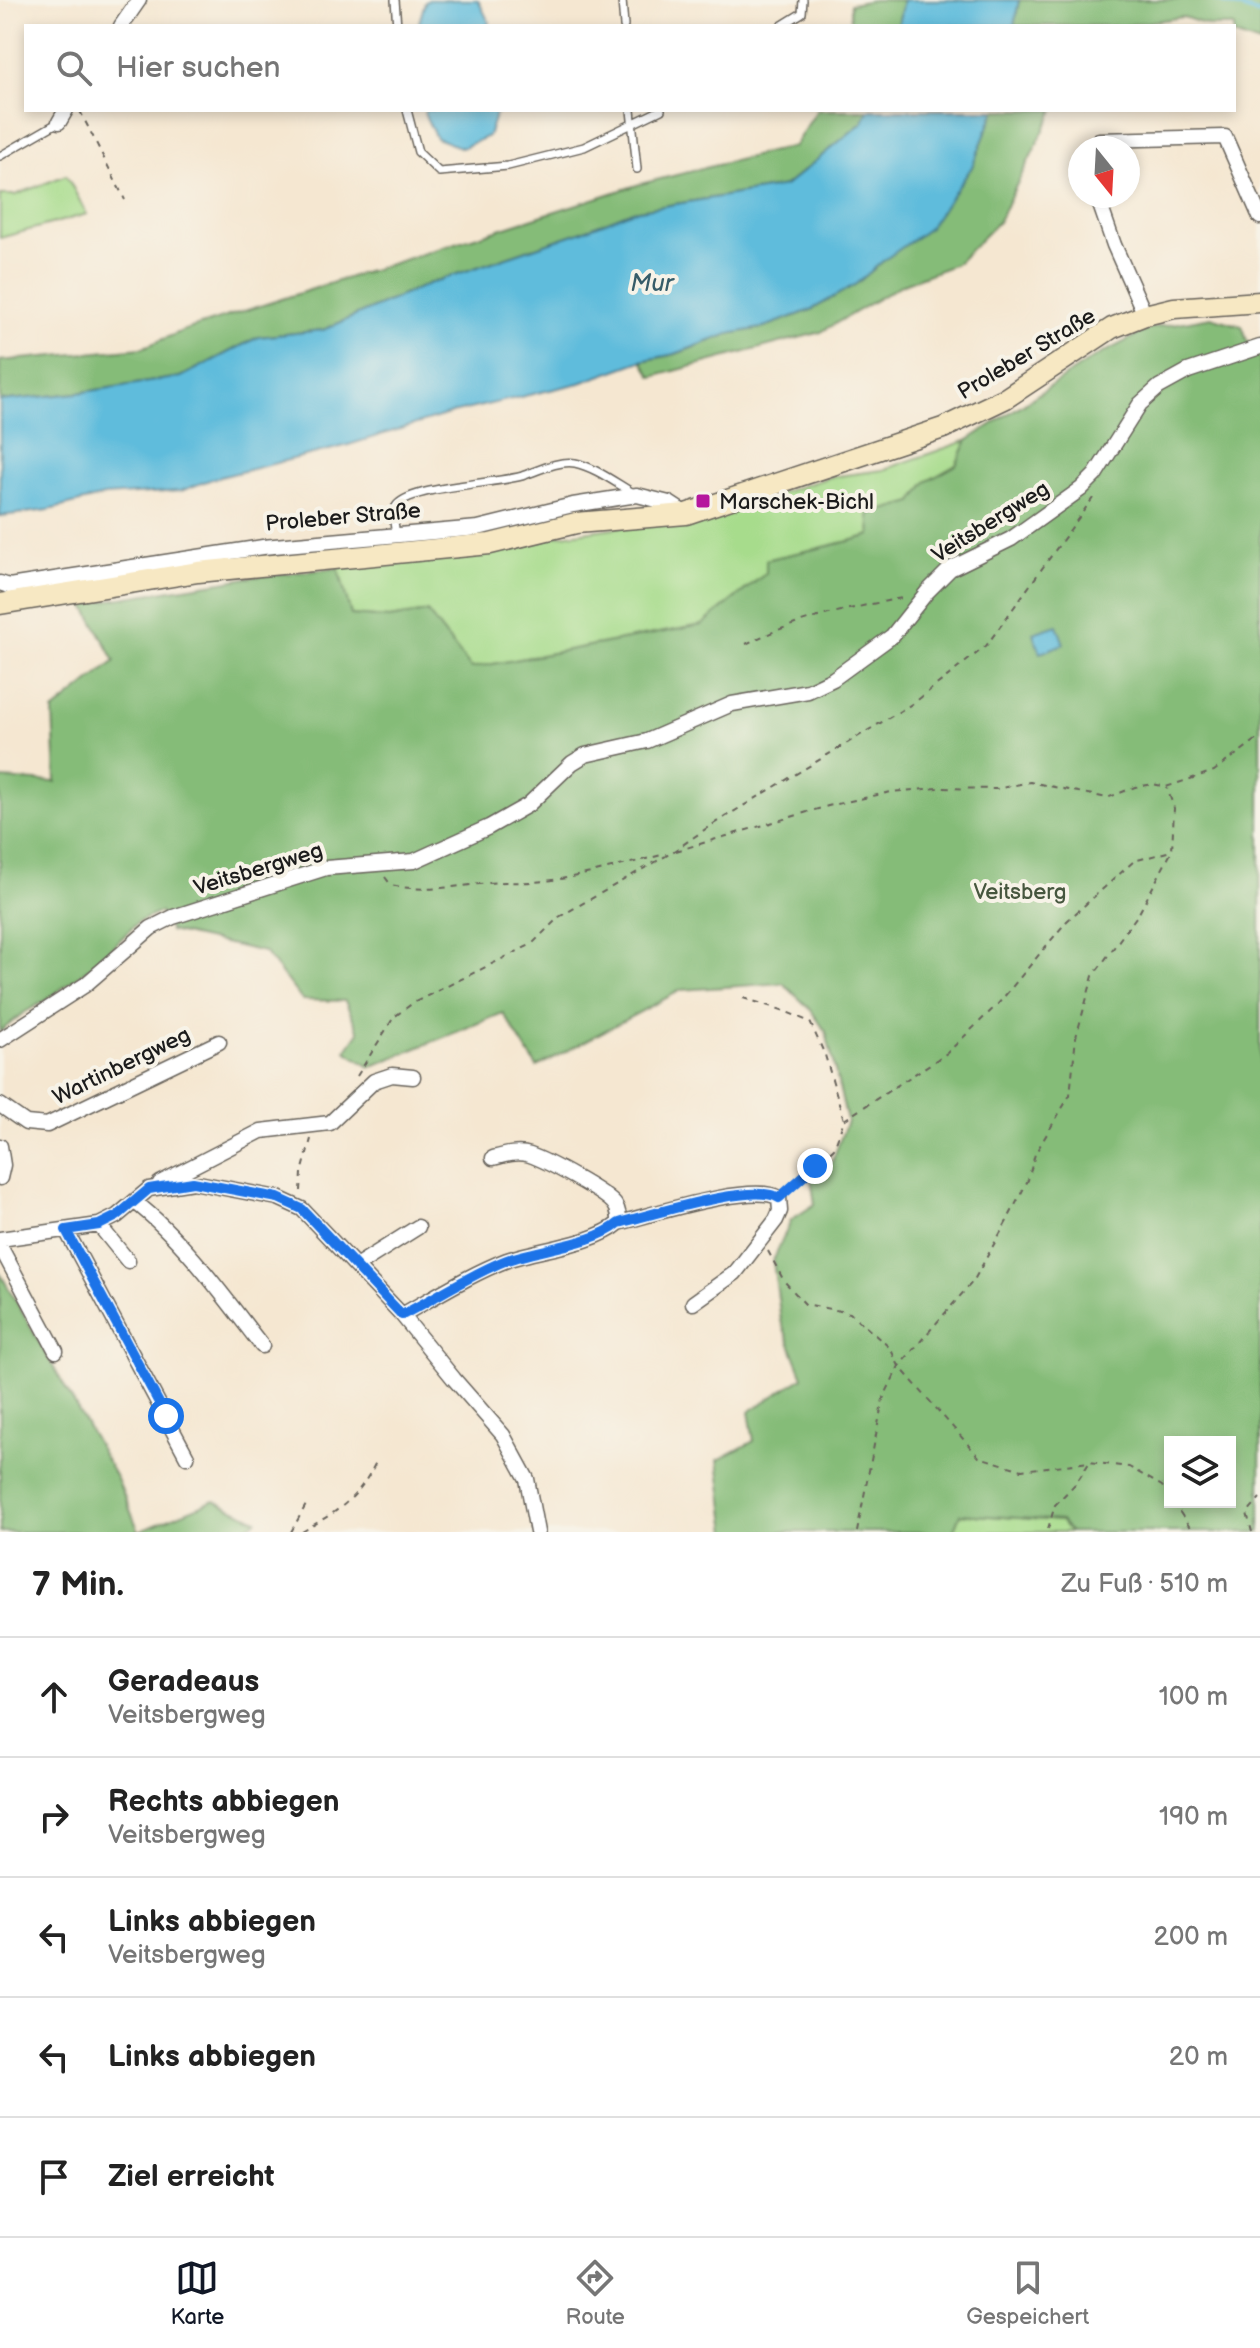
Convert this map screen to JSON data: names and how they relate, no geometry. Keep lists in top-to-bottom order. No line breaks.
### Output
{"streets":{"main road":["Proleber Straße"],"street":["Veitsbergweg","Wartinbergweg"]},"water":["Mur"],"parks":["Veitsberg"],"places":{"transit":["Marschek-Bichl"]},"north":"bottom","page":{"search":"Hier suchen","heading":["7 Min.","Zu Fuß · 510 m"],"list":[["Geradeaus","Veitsbergweg","100 m"],["Rechts abbiegen","Veitsbergweg","190 m"],["Links abbiegen","Veitsbergweg","200 m"],["Links abbiegen","20 m"],"Ziel erreicht"],"nav":["Karte","Route","Gespeichert"]}}
